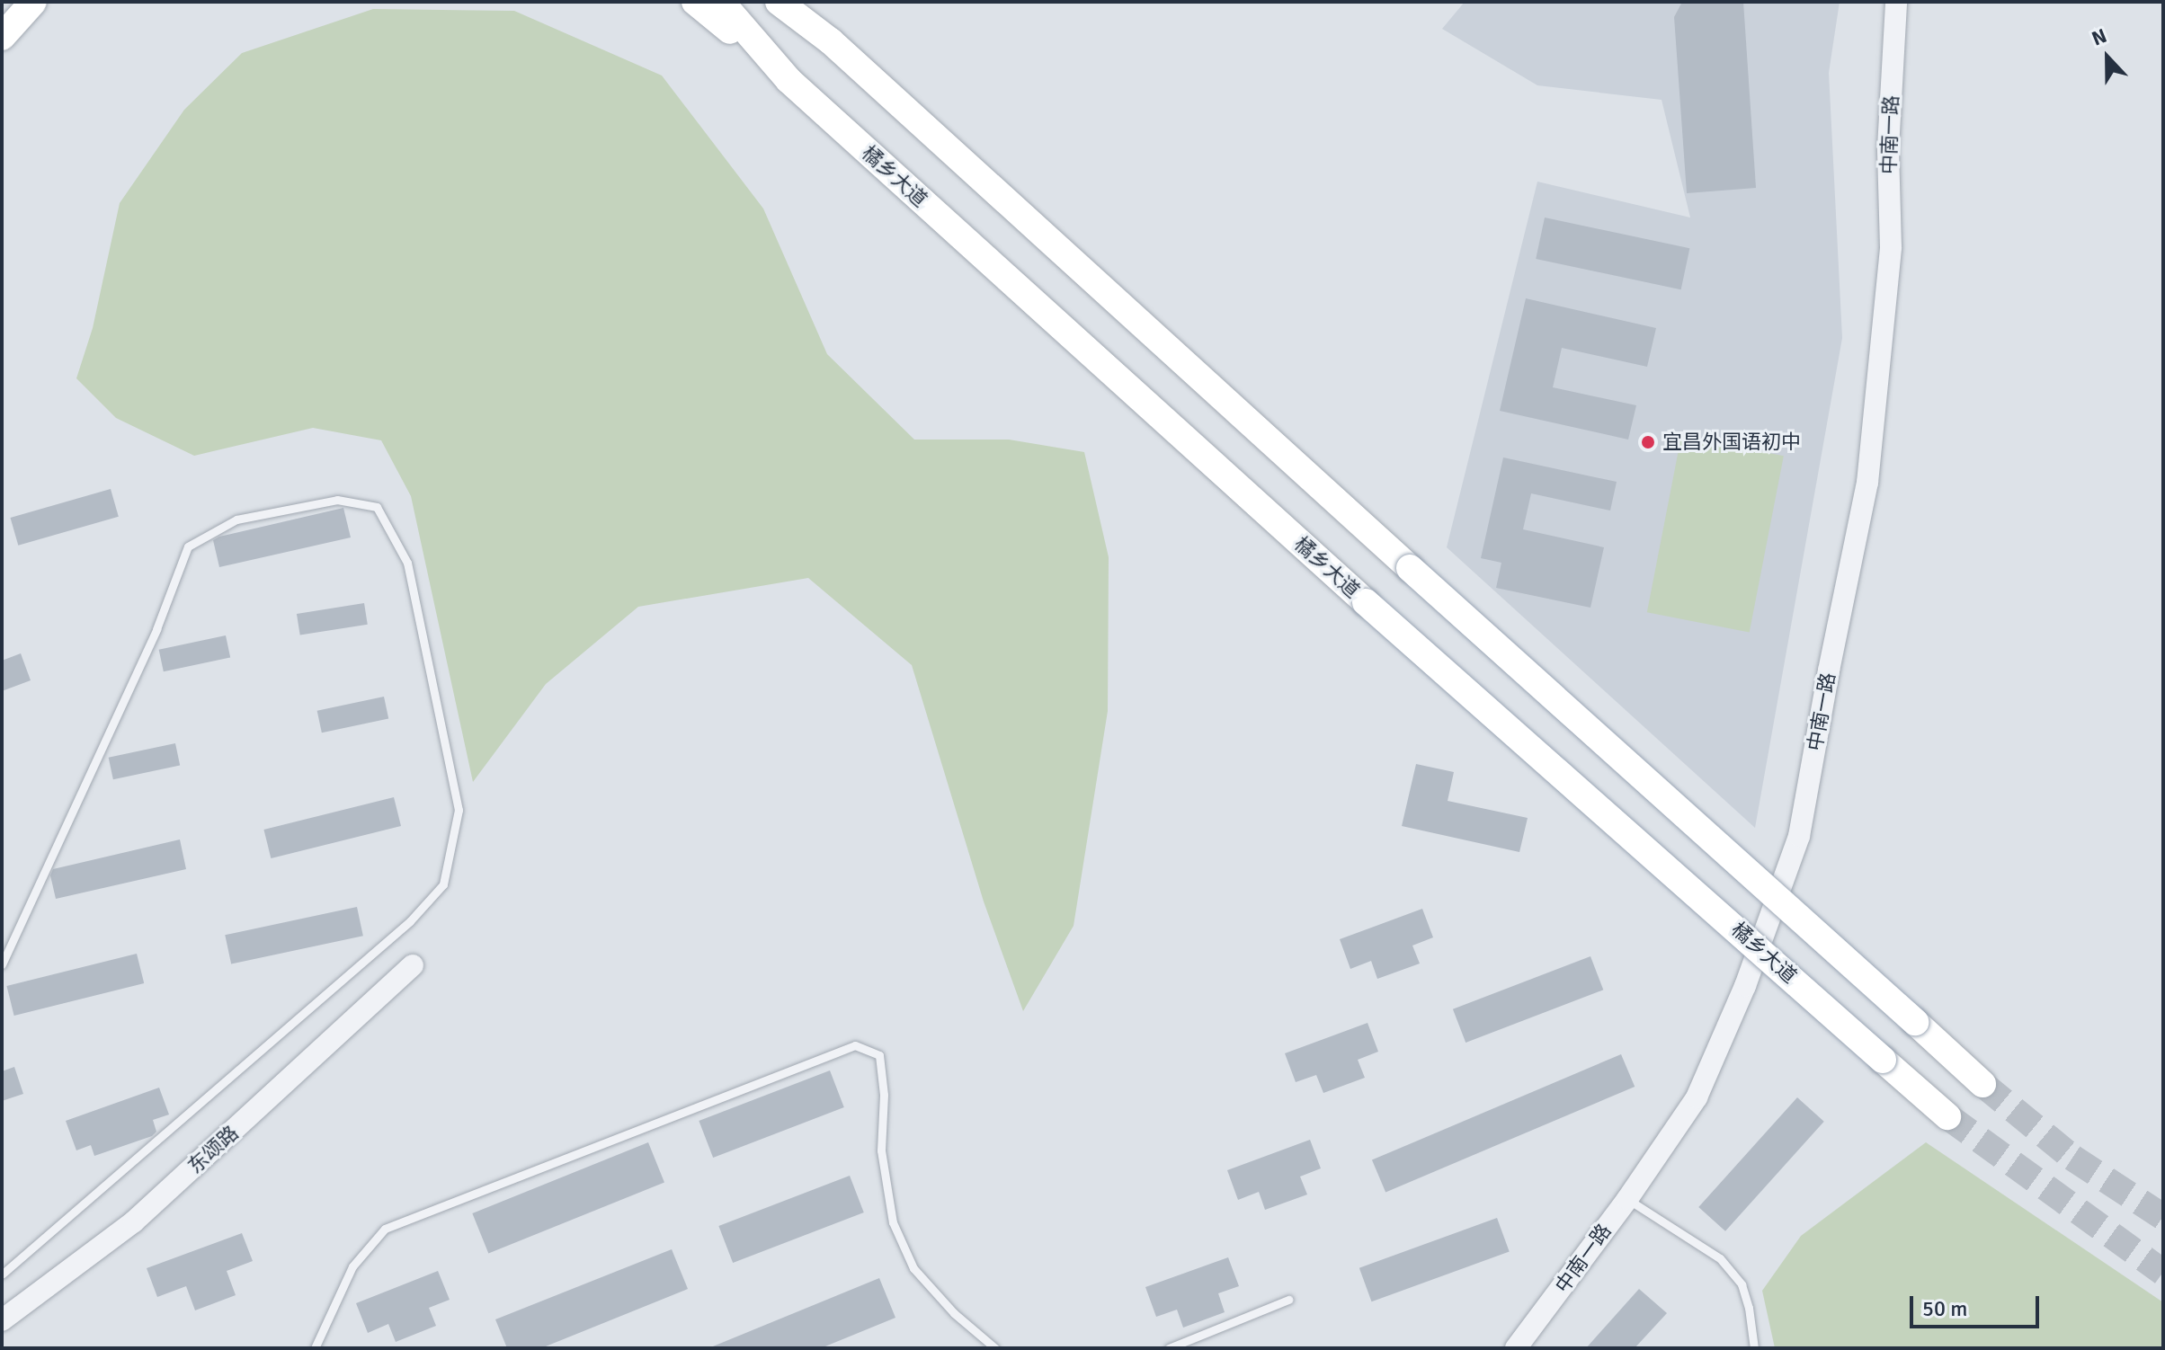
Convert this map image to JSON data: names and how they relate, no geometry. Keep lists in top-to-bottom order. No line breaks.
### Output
{"streets":{"main road":["橘乡大道"],"street":["中南一路","东颂路"]},"crossings":[["中南一路","橘乡大道"]],"places":["宜昌外国语初中"],"scale_bar":"50 m","north":"top"}
